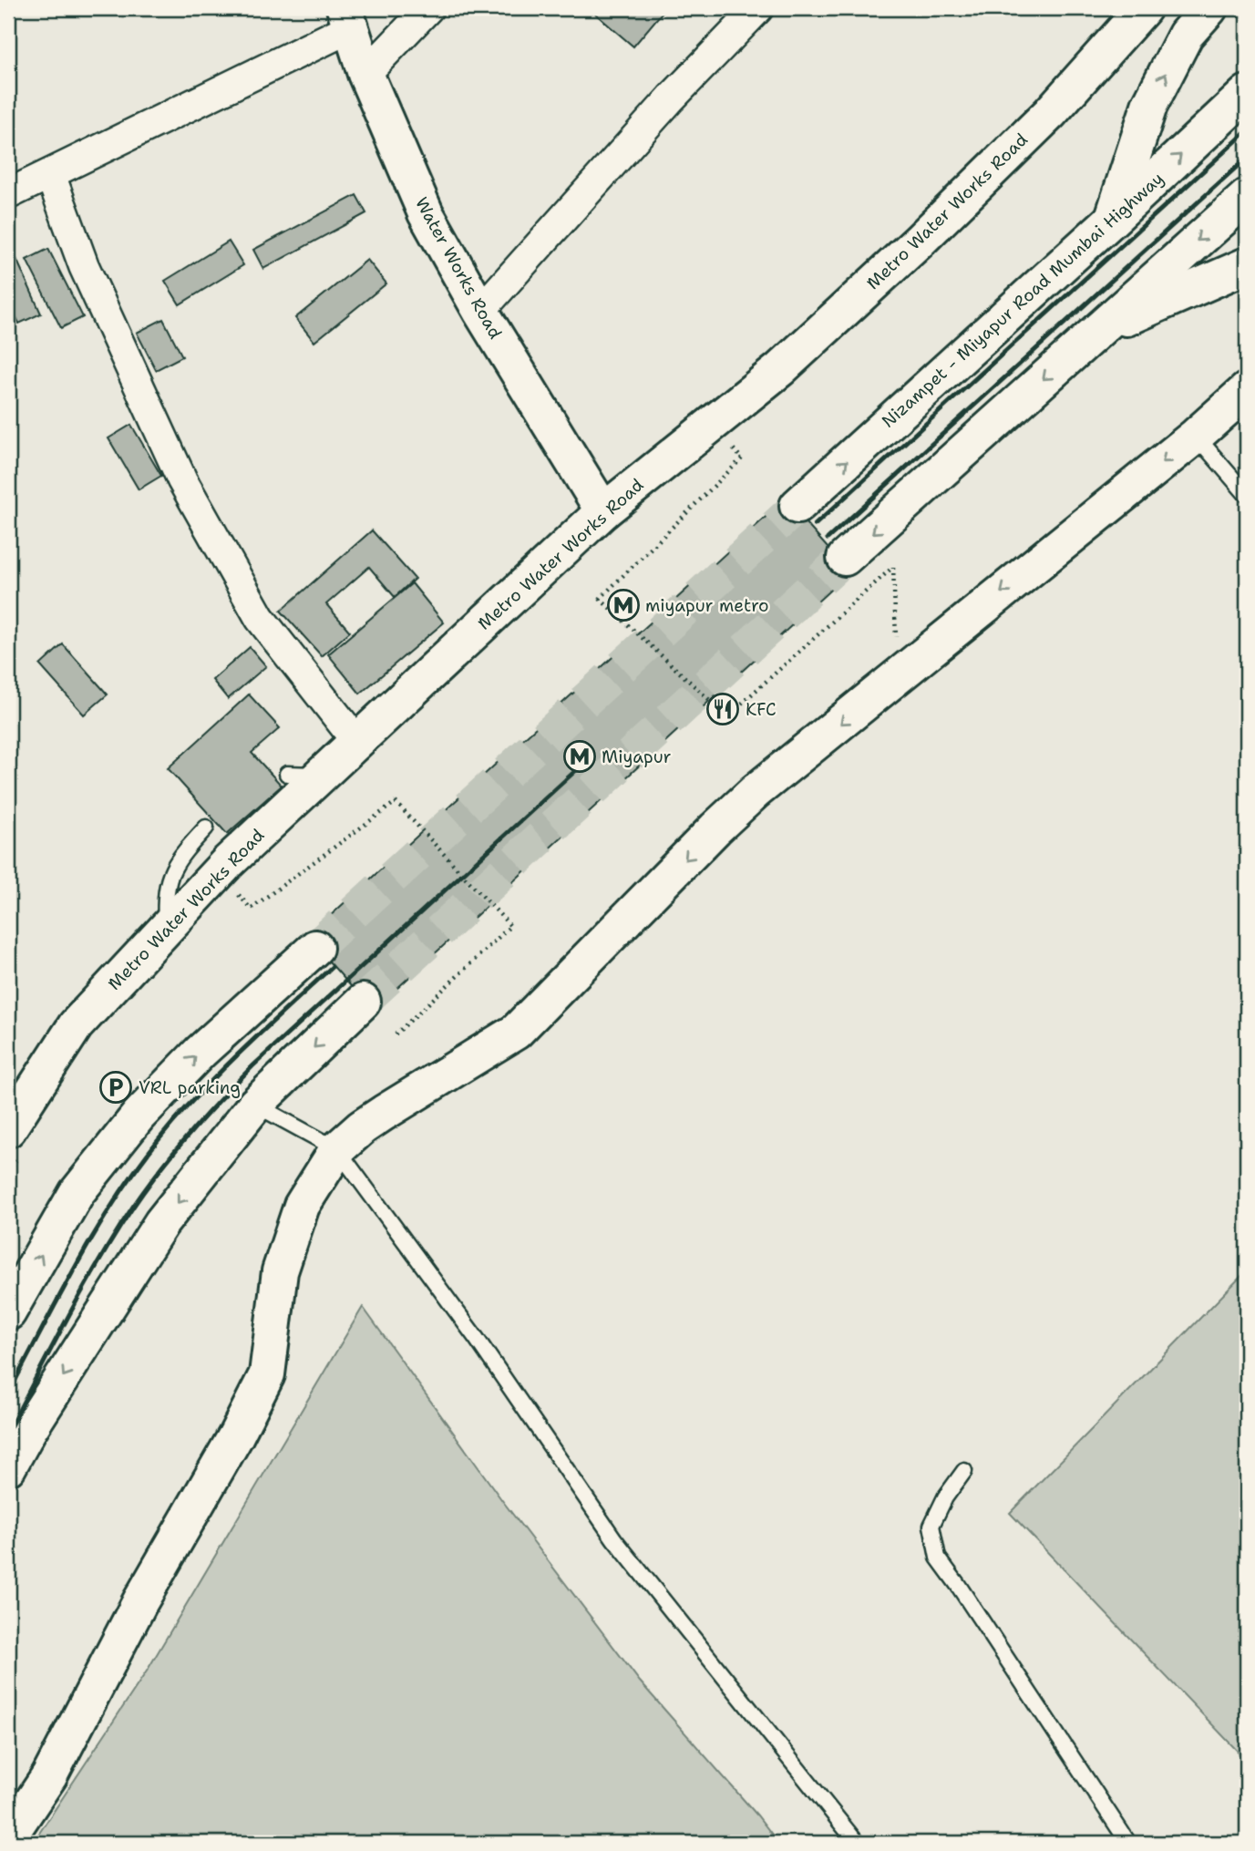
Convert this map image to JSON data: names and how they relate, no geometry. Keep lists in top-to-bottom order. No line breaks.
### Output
{"streets":{"main road":["Metro Water Works Road","Water Works Road","Nizampet - Miyapur Road Mumbai Highway"]},"crossings":[["Metro Water Works Road","Water Works Road"]],"places":{"metro station":["miyapur metro","Miyapur"],"restaurant":["KFC"],"parking":["VRL parking"]}}
